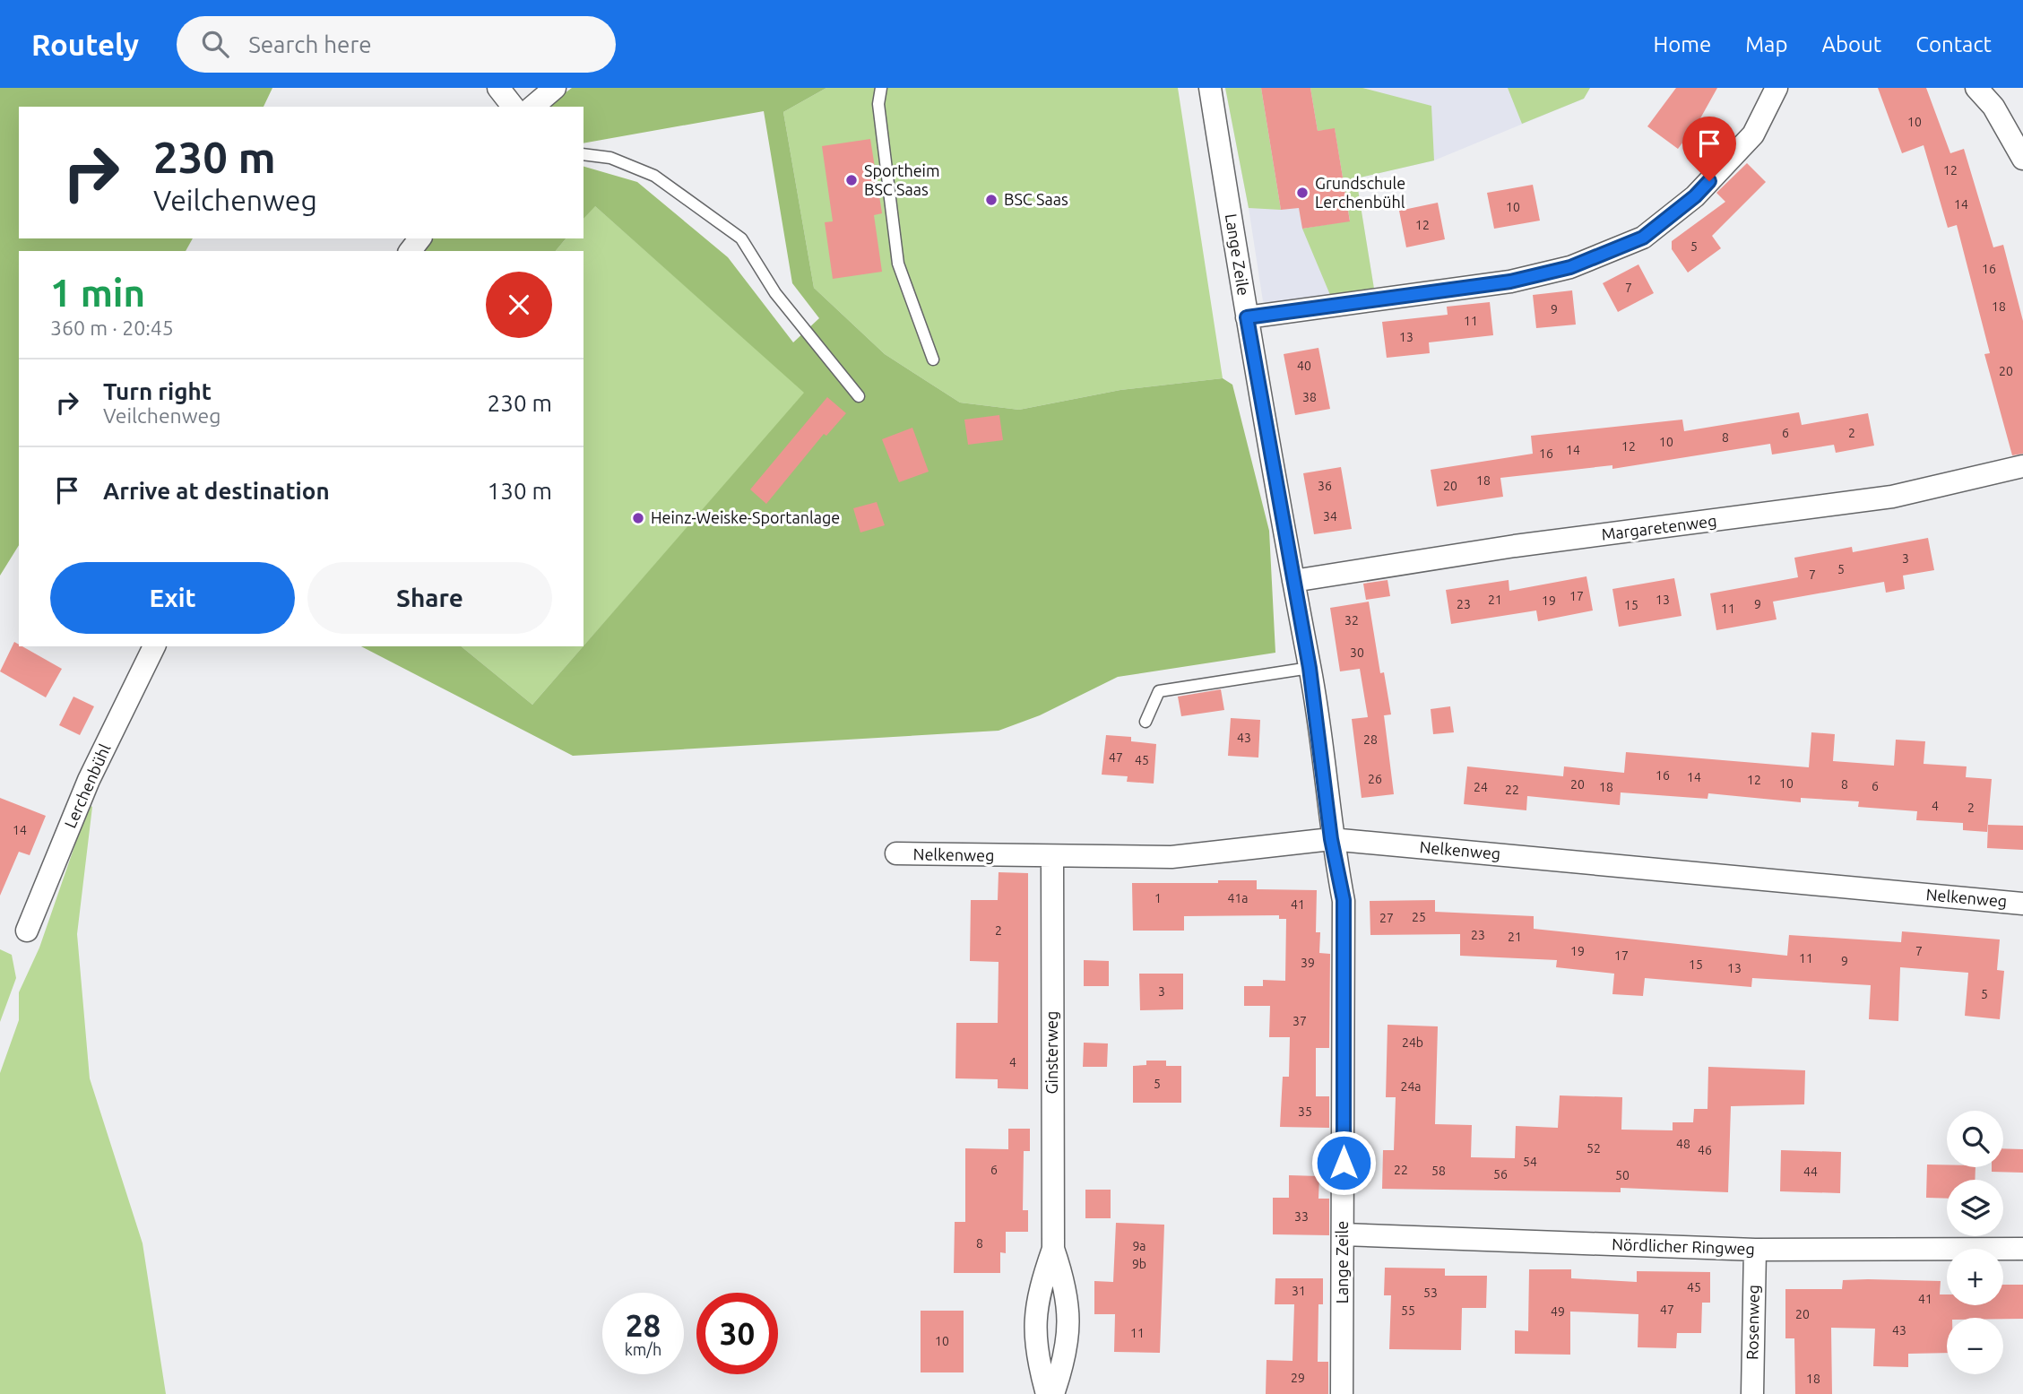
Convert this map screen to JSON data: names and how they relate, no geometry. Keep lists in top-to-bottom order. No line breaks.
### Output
{"streets":{"street":["Lange Zeile","Margaretenweg","Lerchenbühl","Nelkenweg","Ginsterweg","Nördlicher Ringweg","Rosenweg"]},"crossings":[["Lange Zeile","Margaretenweg"],["Lange Zeile","Nelkenweg"],["Lange Zeile","Nördlicher Ringweg"],["Nelkenweg","Ginsterweg"],["Nördlicher Ringweg","Rosenweg"]],"places":["Sportheim BSC Saas","Grundschule Lerchenbühl","BSC Saas","Heinz-Weiske-Sportanlage"],"house_numbers":["10","12","14","10","12","5","16","7","18","9","11","13","40","20","38","6","2","8","10","12","14","16","18","36","20","34","3","5","7","17","21","13","19","23","9","15","11","32","30","43","28","47","45","16","14","26","12","10","20","8","6","24","18","22","4","2","14","1","41a","41","25","27","2","23","21","19","7","17","11","9","39","15","13","3","5","37","24b","4","5","24a","35","48","52","46","54","6","22","58","44","56","50","33","8","9a","9b","45","31","53","41","47","55","49","20","43","11","10","29","18"],"page":{"header":"Routely","search":"Search here","nav":["Home","Map","About","Contact"],"turn":["230 m","Veilchenweg"],"heading":["1 min","360 m · 20:45"],"list":[{"name":"Turn right","note":"Veilchenweg","value":"230 m"},{"name":"Arrive at destination","value":"130 m"}],"buttons":["Exit","Share"],"map_buttons":["+","−"],"speed":"28 km/h","limit":"30"}}
